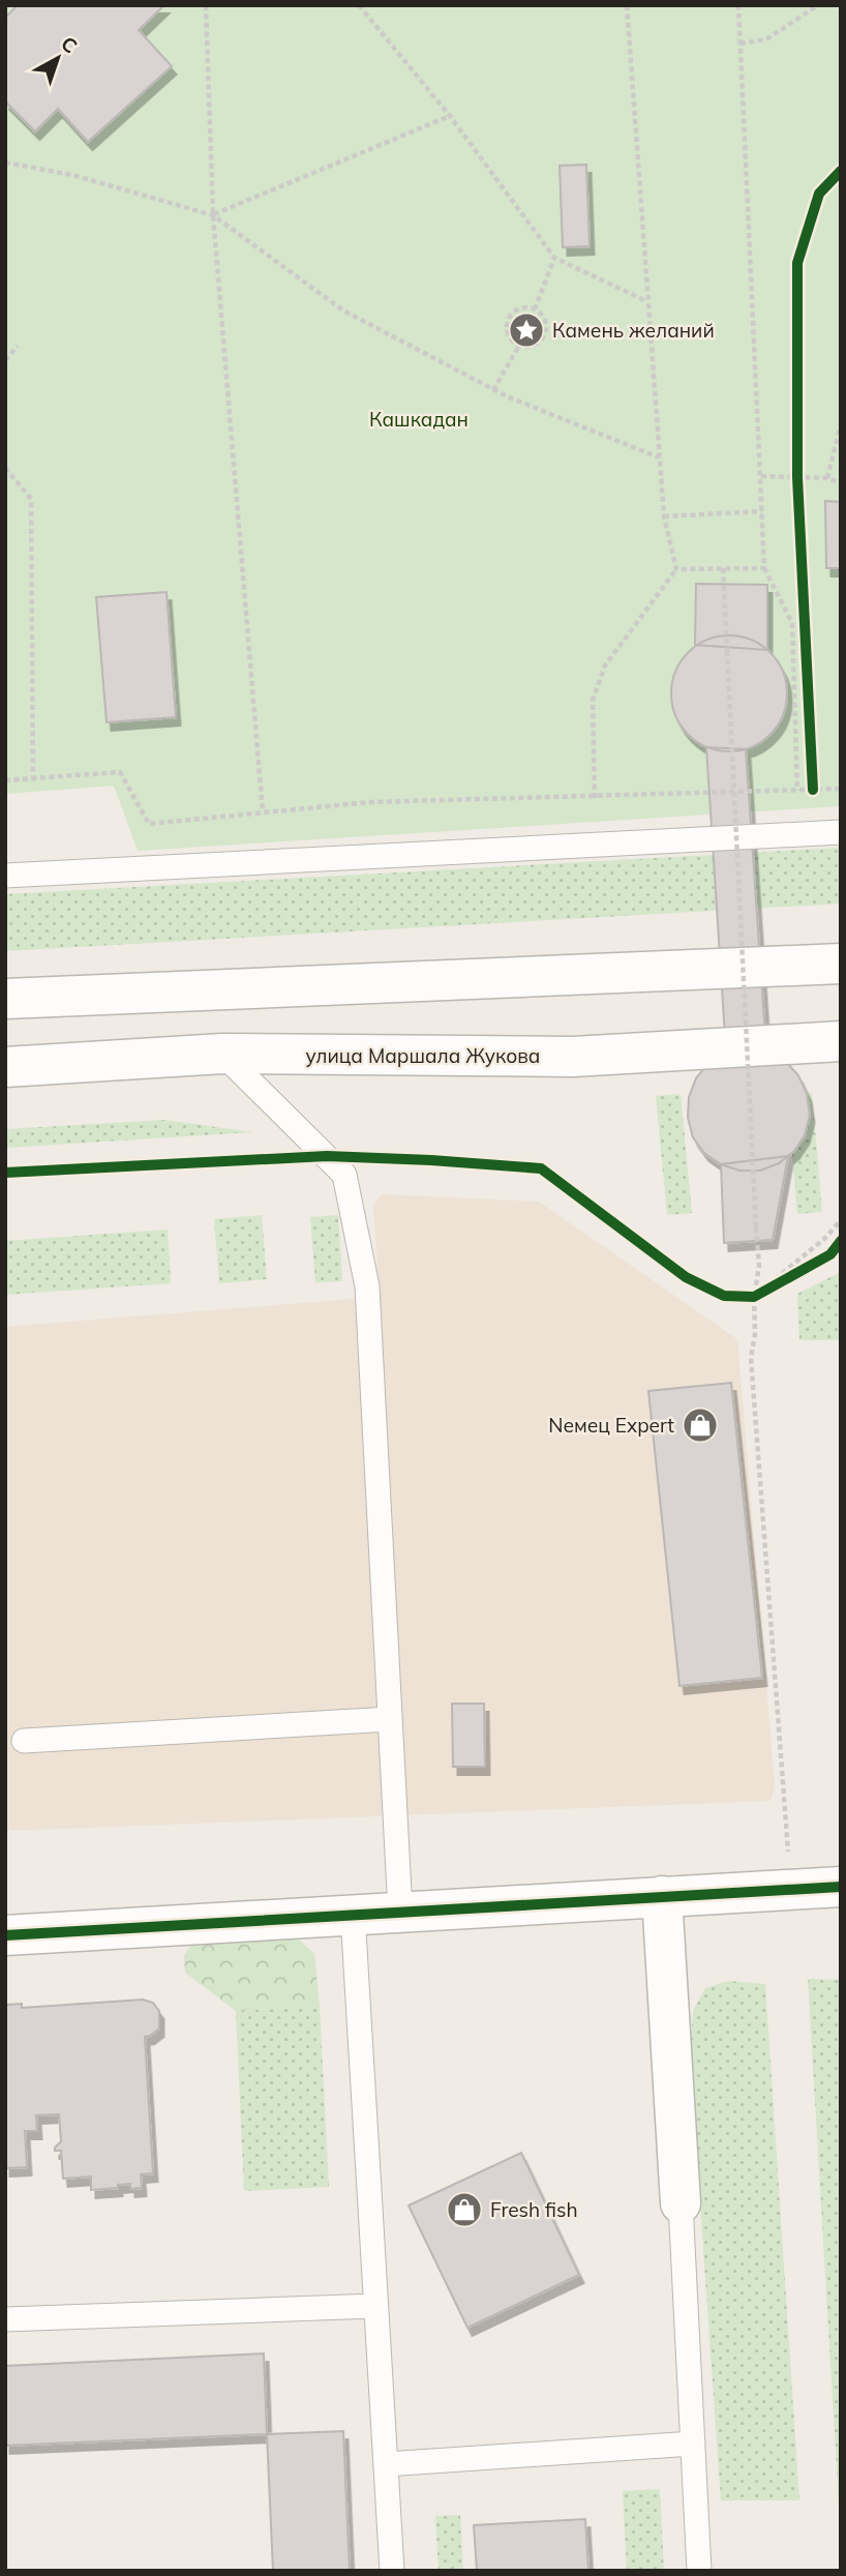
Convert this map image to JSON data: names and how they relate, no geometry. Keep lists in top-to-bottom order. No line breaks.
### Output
{"streets":{"main road":["улица Маршала Жукова"]},"parks":["Кашкадан"],"places":{"place":["Камень желаний"],"shop":["Nемец Expert","Fresh fish"]},"north":"top right"}
